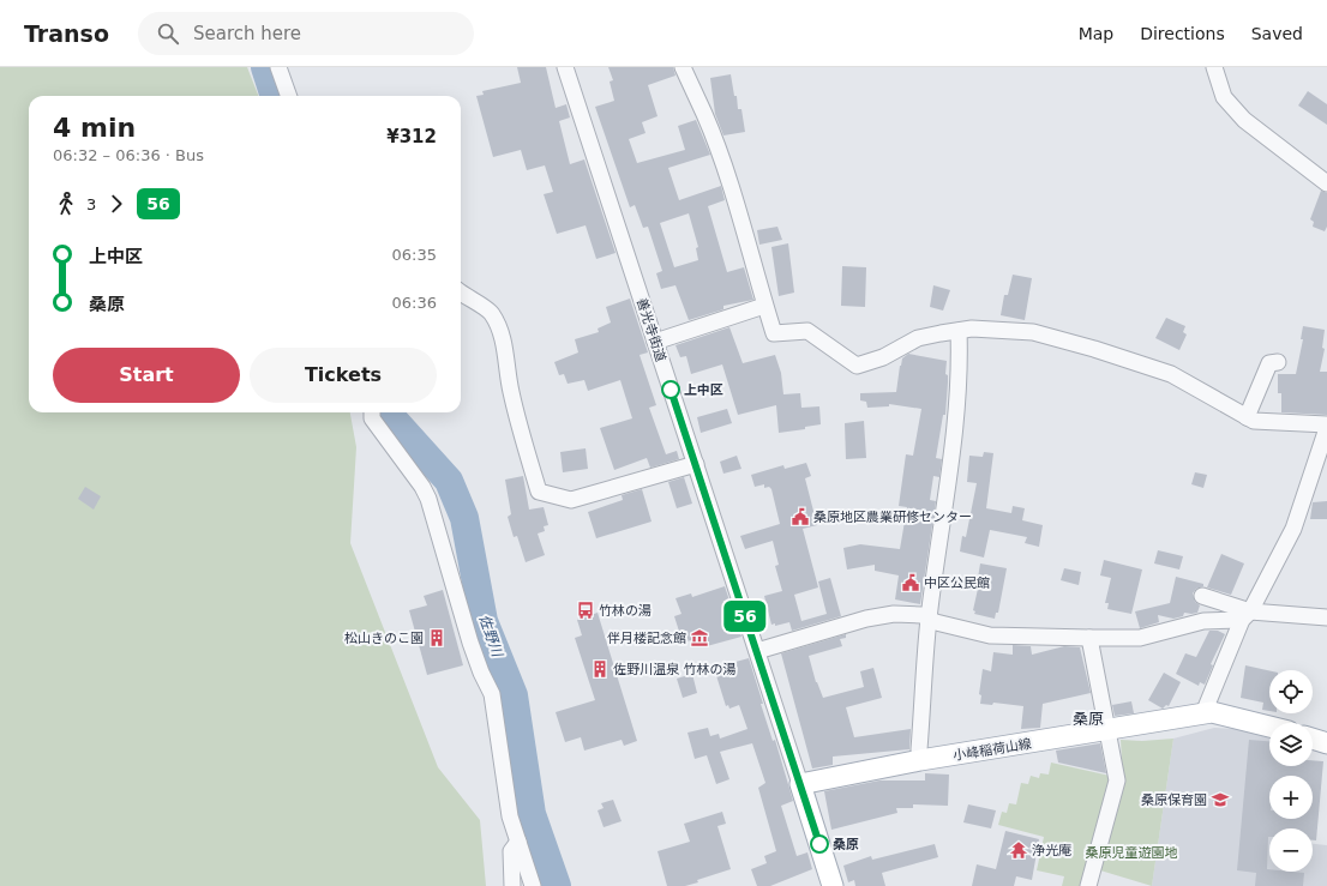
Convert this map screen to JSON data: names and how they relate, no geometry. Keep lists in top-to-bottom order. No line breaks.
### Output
{"streets":{"main road":["小峰稲荷山線"],"street":["善光寺街道"]},"crossings":[["善光寺街道","小峰稲荷山線"]],"districts":["桑原"],"water":["佐野川"],"parks":["桑原児童遊園地"],"places":{"other":["上中区","桑原"],"public building":["桑原地区農業研修センター","中区公民館"],"bus stop":["竹林の湯"],"building":["松山きのこ園","佐野川温泉 竹林の湯"],"museum":["伴月楼記念館"],"school or university":["桑原保育園"],"temple":["浄光庵"]},"lines":["bus line 56"],"page":{"header":"Transo","search":"Search here","nav":["Map","Directions","Saved"],"on_map":"56","heading":["4 min","06:32 – 06:36 · Bus","¥312"],"legs":["3","56"],"list":[{"name":"上中区","value":"06:35"},{"name":"桑原","value":"06:36"}],"buttons":["Start","Tickets"],"map_buttons":["+","−"]}}
